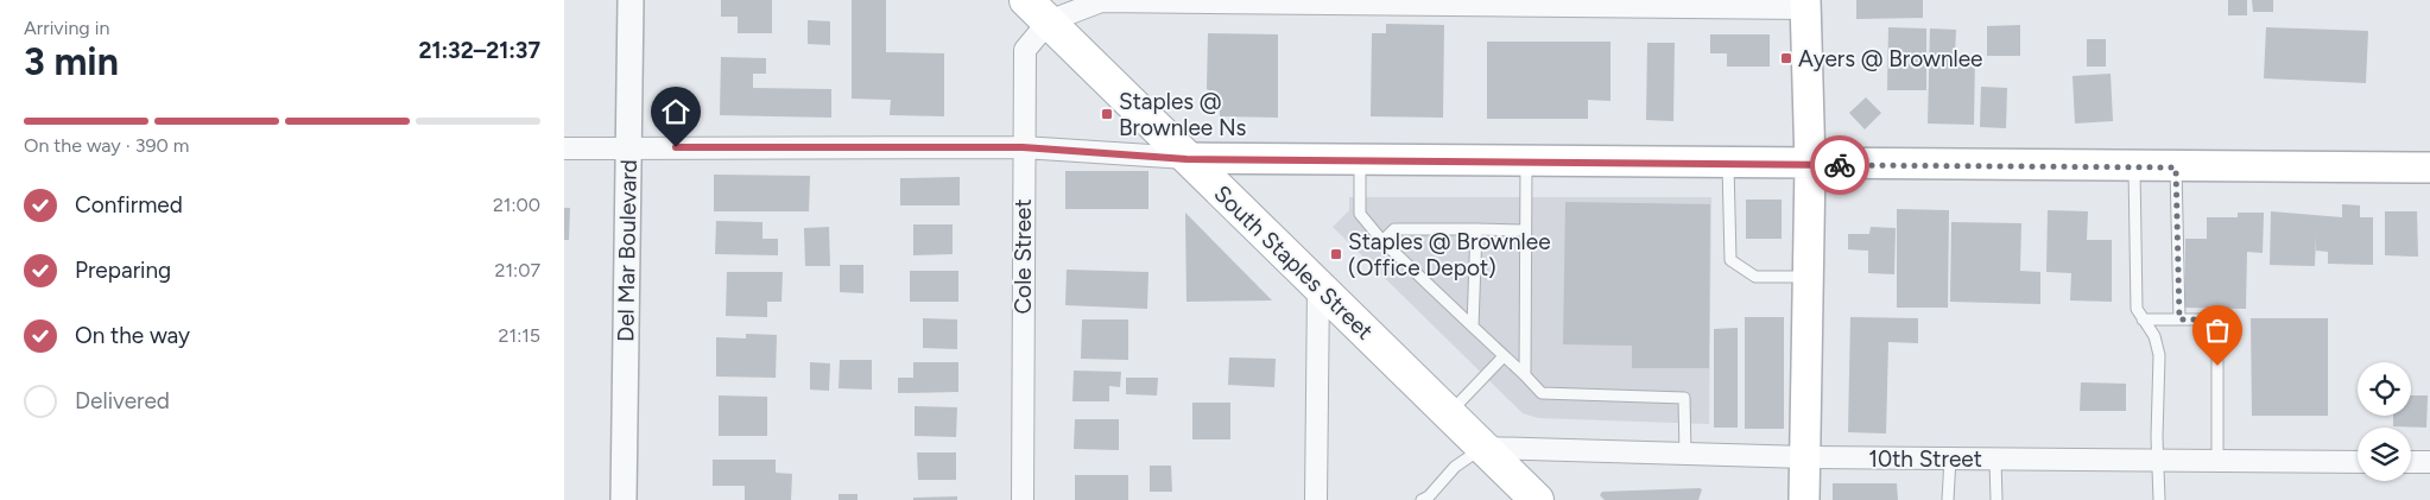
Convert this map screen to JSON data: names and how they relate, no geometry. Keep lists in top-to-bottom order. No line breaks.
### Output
{"streets":{"main road":["South Staples Street"],"street":["Del Mar Boulevard","Cole Street","10th Street"]},"crossings":[["Cole Street","South Staples Street"],["South Staples Street","10th Street"]],"places":{"transit":["Ayers @ Brownlee","Staples @ Brownlee Ns","Staples @ Brownlee (Office Depot)"]},"page":{"heading":["3 min","Arriving in","21:32–21:37"],"bar":"On the way · 390 m","list":[["Confirmed","21:00"],["Preparing","21:07"],["On the way","21:15"],"Delivered"]}}
